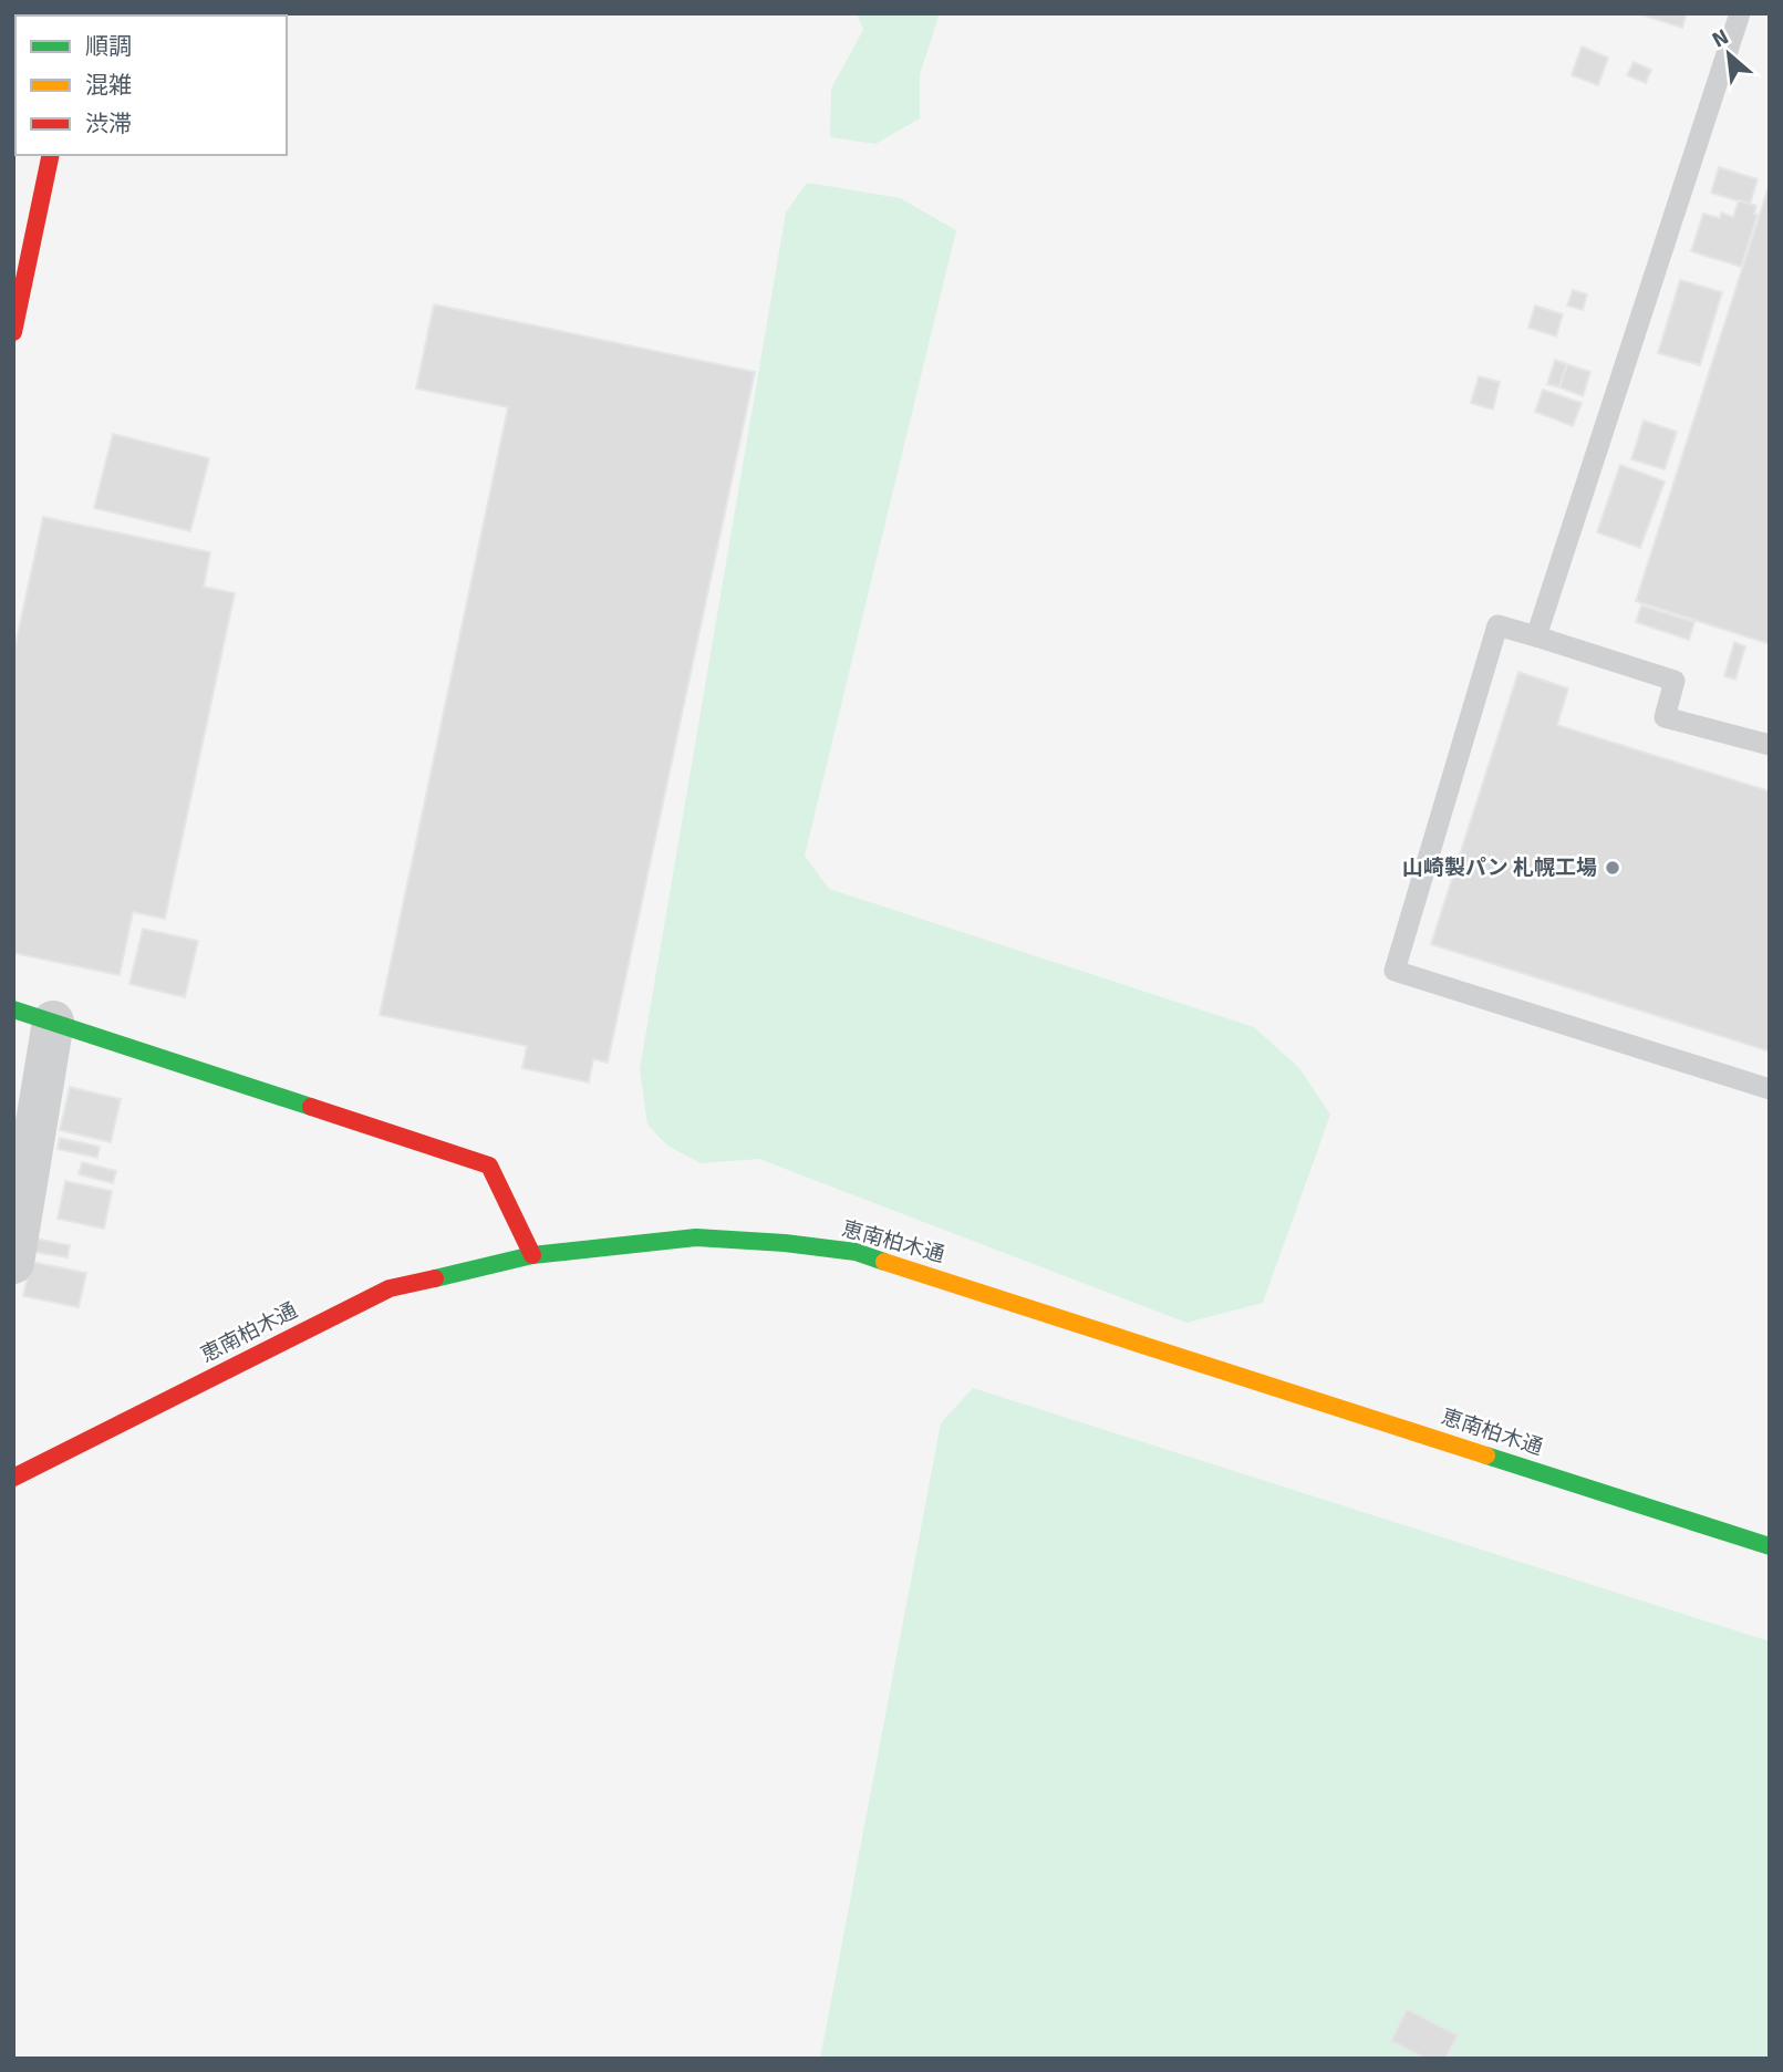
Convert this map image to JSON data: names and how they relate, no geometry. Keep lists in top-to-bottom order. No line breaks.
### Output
{"streets":{"street":["恵南柏木通"]},"places":["山崎製パン 札幌工場"],"legend":["順調","混雑","渋滞"],"north":"top left"}
